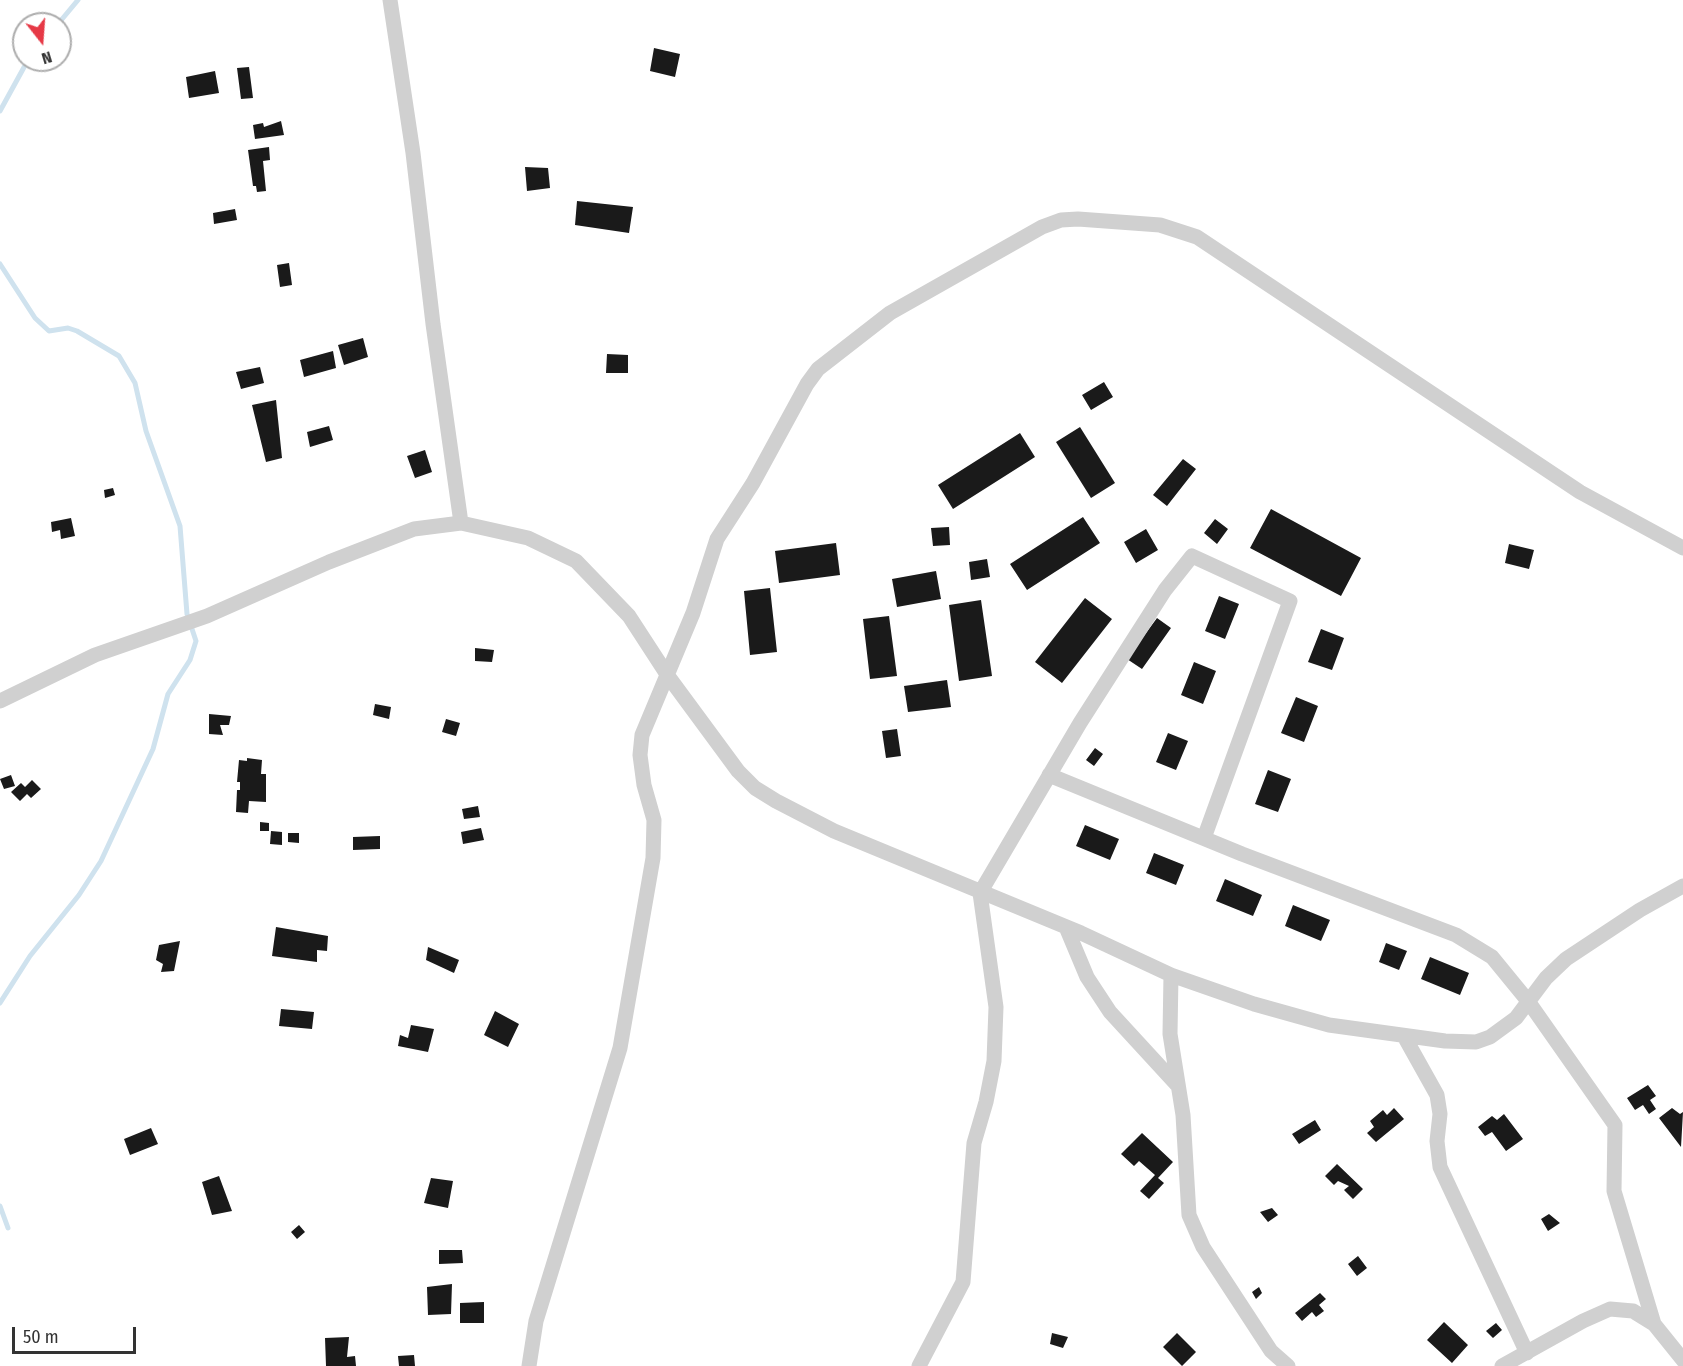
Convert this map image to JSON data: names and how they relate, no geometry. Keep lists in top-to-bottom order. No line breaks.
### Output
{"scale_bar":"50 m","north":"bottom"}
